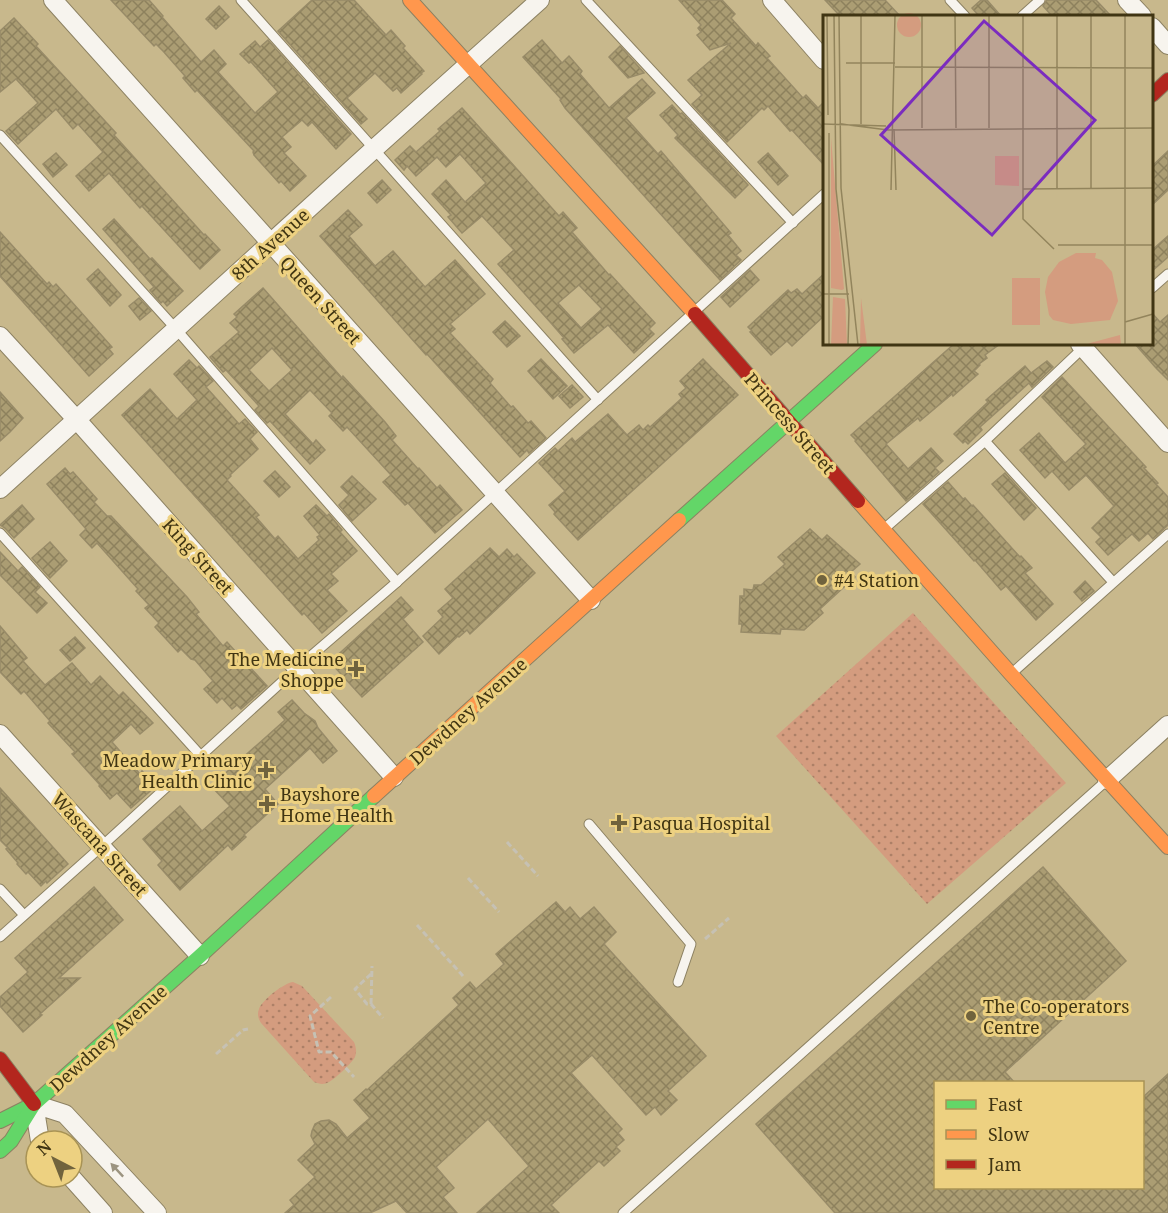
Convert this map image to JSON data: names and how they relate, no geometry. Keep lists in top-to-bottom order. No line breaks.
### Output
{"streets":{"main road":["Princess Street","Dewdney Avenue"],"street":["8th Avenue","Queen Street","King Street","Wascana Street"]},"crossings":[["8th Avenue","Queen Street"],["8th Avenue","Princess Street"],["8th Avenue","King Street"],["Queen Street","Dewdney Avenue"],["Princess Street","Dewdney Avenue"],["King Street","Dewdney Avenue"],["Dewdney Avenue","Wascana Street"]],"places":{"other":["#4 Station","The Co-operators Centre"],"health":["The Medicine Shoppe","Meadow Primary Health Clinic","Bayshore Home Health","Pasqua Hospital"]},"legend":["Fast","Slow","Jam"],"north":"top left"}
